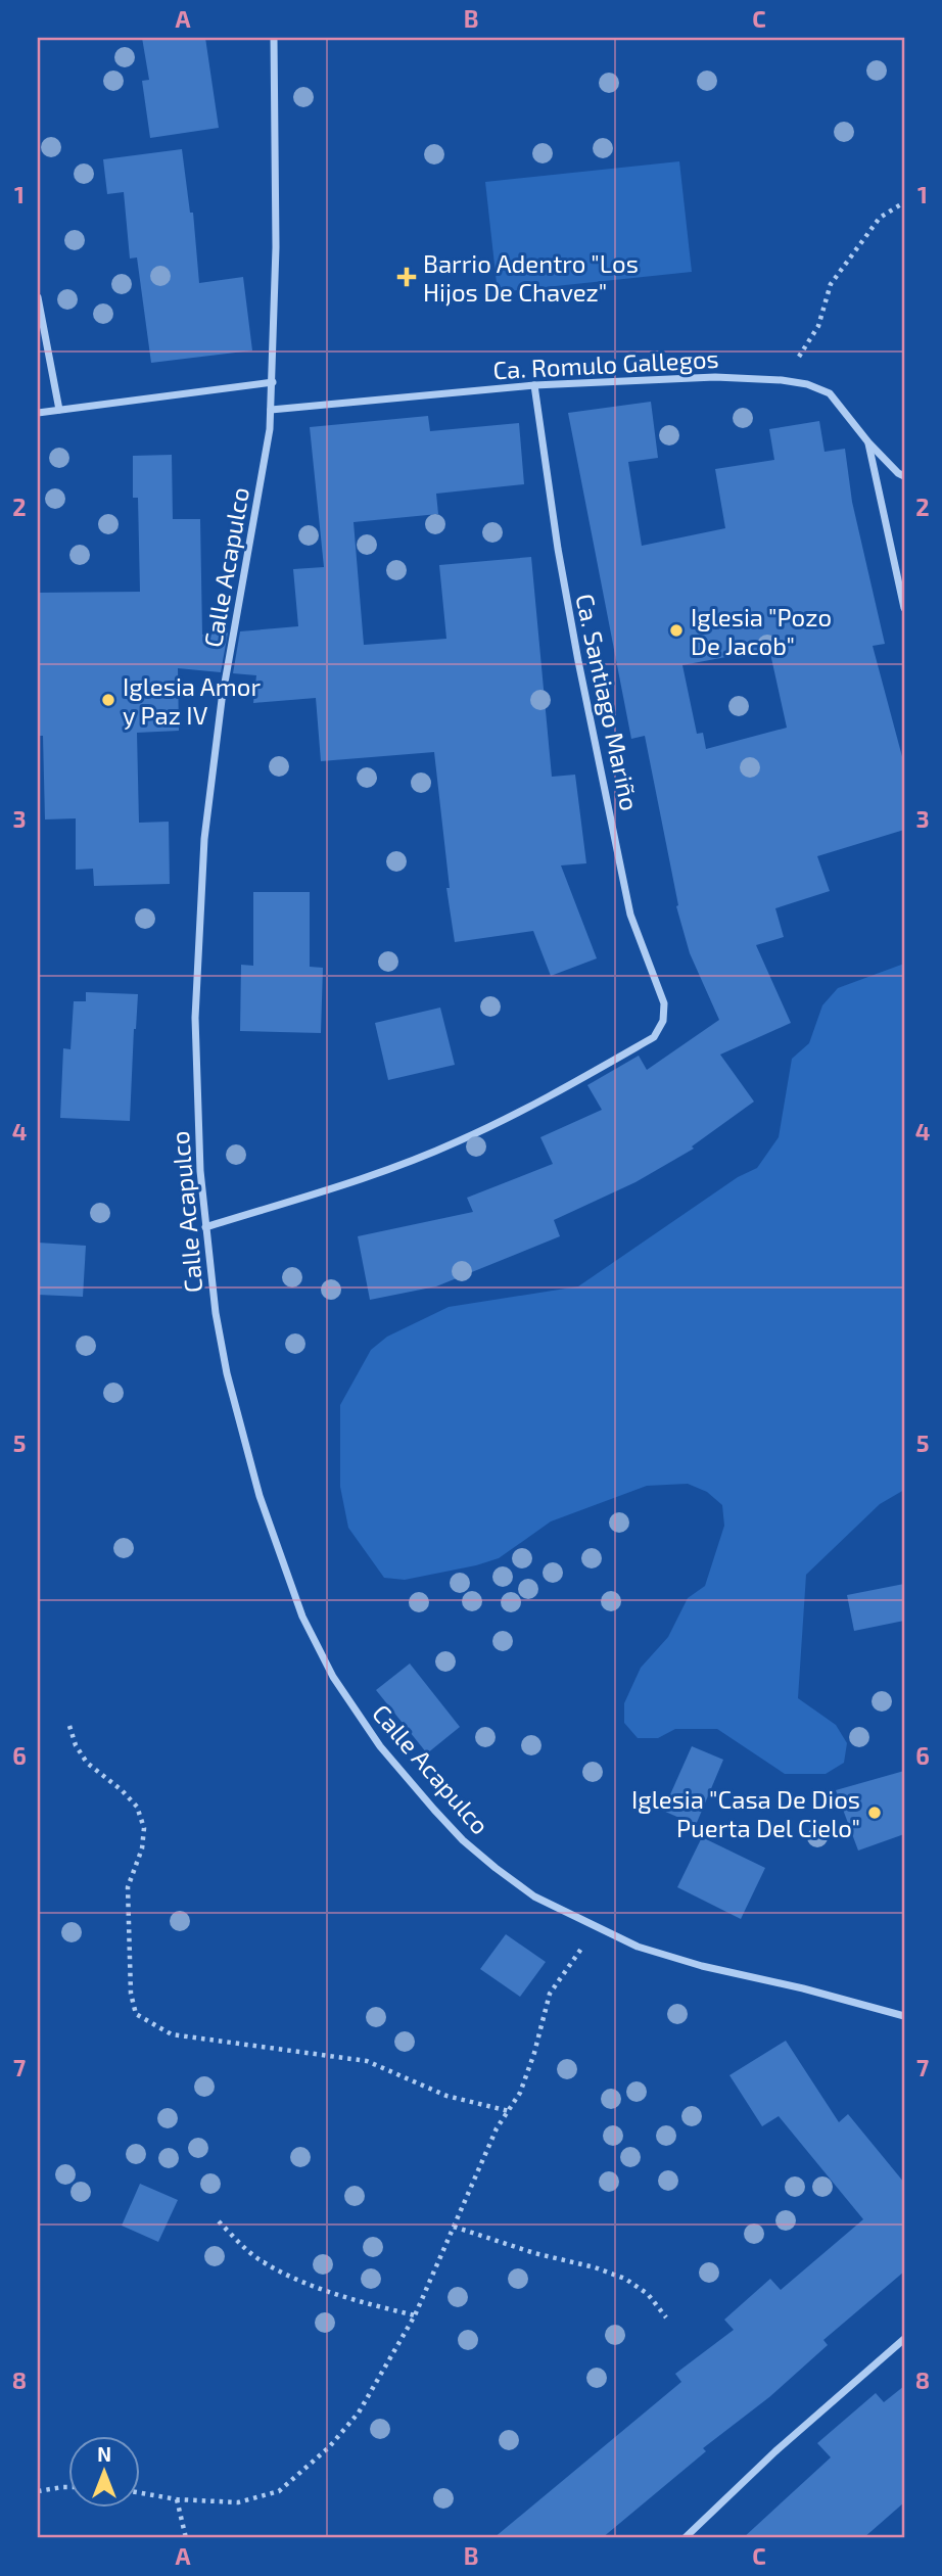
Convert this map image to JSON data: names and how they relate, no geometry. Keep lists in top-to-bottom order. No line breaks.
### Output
{"streets":{"street":["Ca. Romulo Gallegos","Calle Acapulco","Ca. Santiago Mariño"]},"crossings":[["Ca. Romulo Gallegos","Calle Acapulco"],["Ca. Romulo Gallegos","Ca. Santiago Mariño"],["Calle Acapulco","Ca. Santiago Mariño"]],"places":{"health":["Barrio Adentro \"Los Hijos De Chavez\""],"other":["Iglesia \"Pozo De Jacob\"","Iglesia Amor y Paz IV","Iglesia \"Casa De Dios Puerta Del Cielo\""]},"north":"top","grid":{"columns":["A","B","C"],"rows":["1","2","3","4","5","6","7","8"]}}
